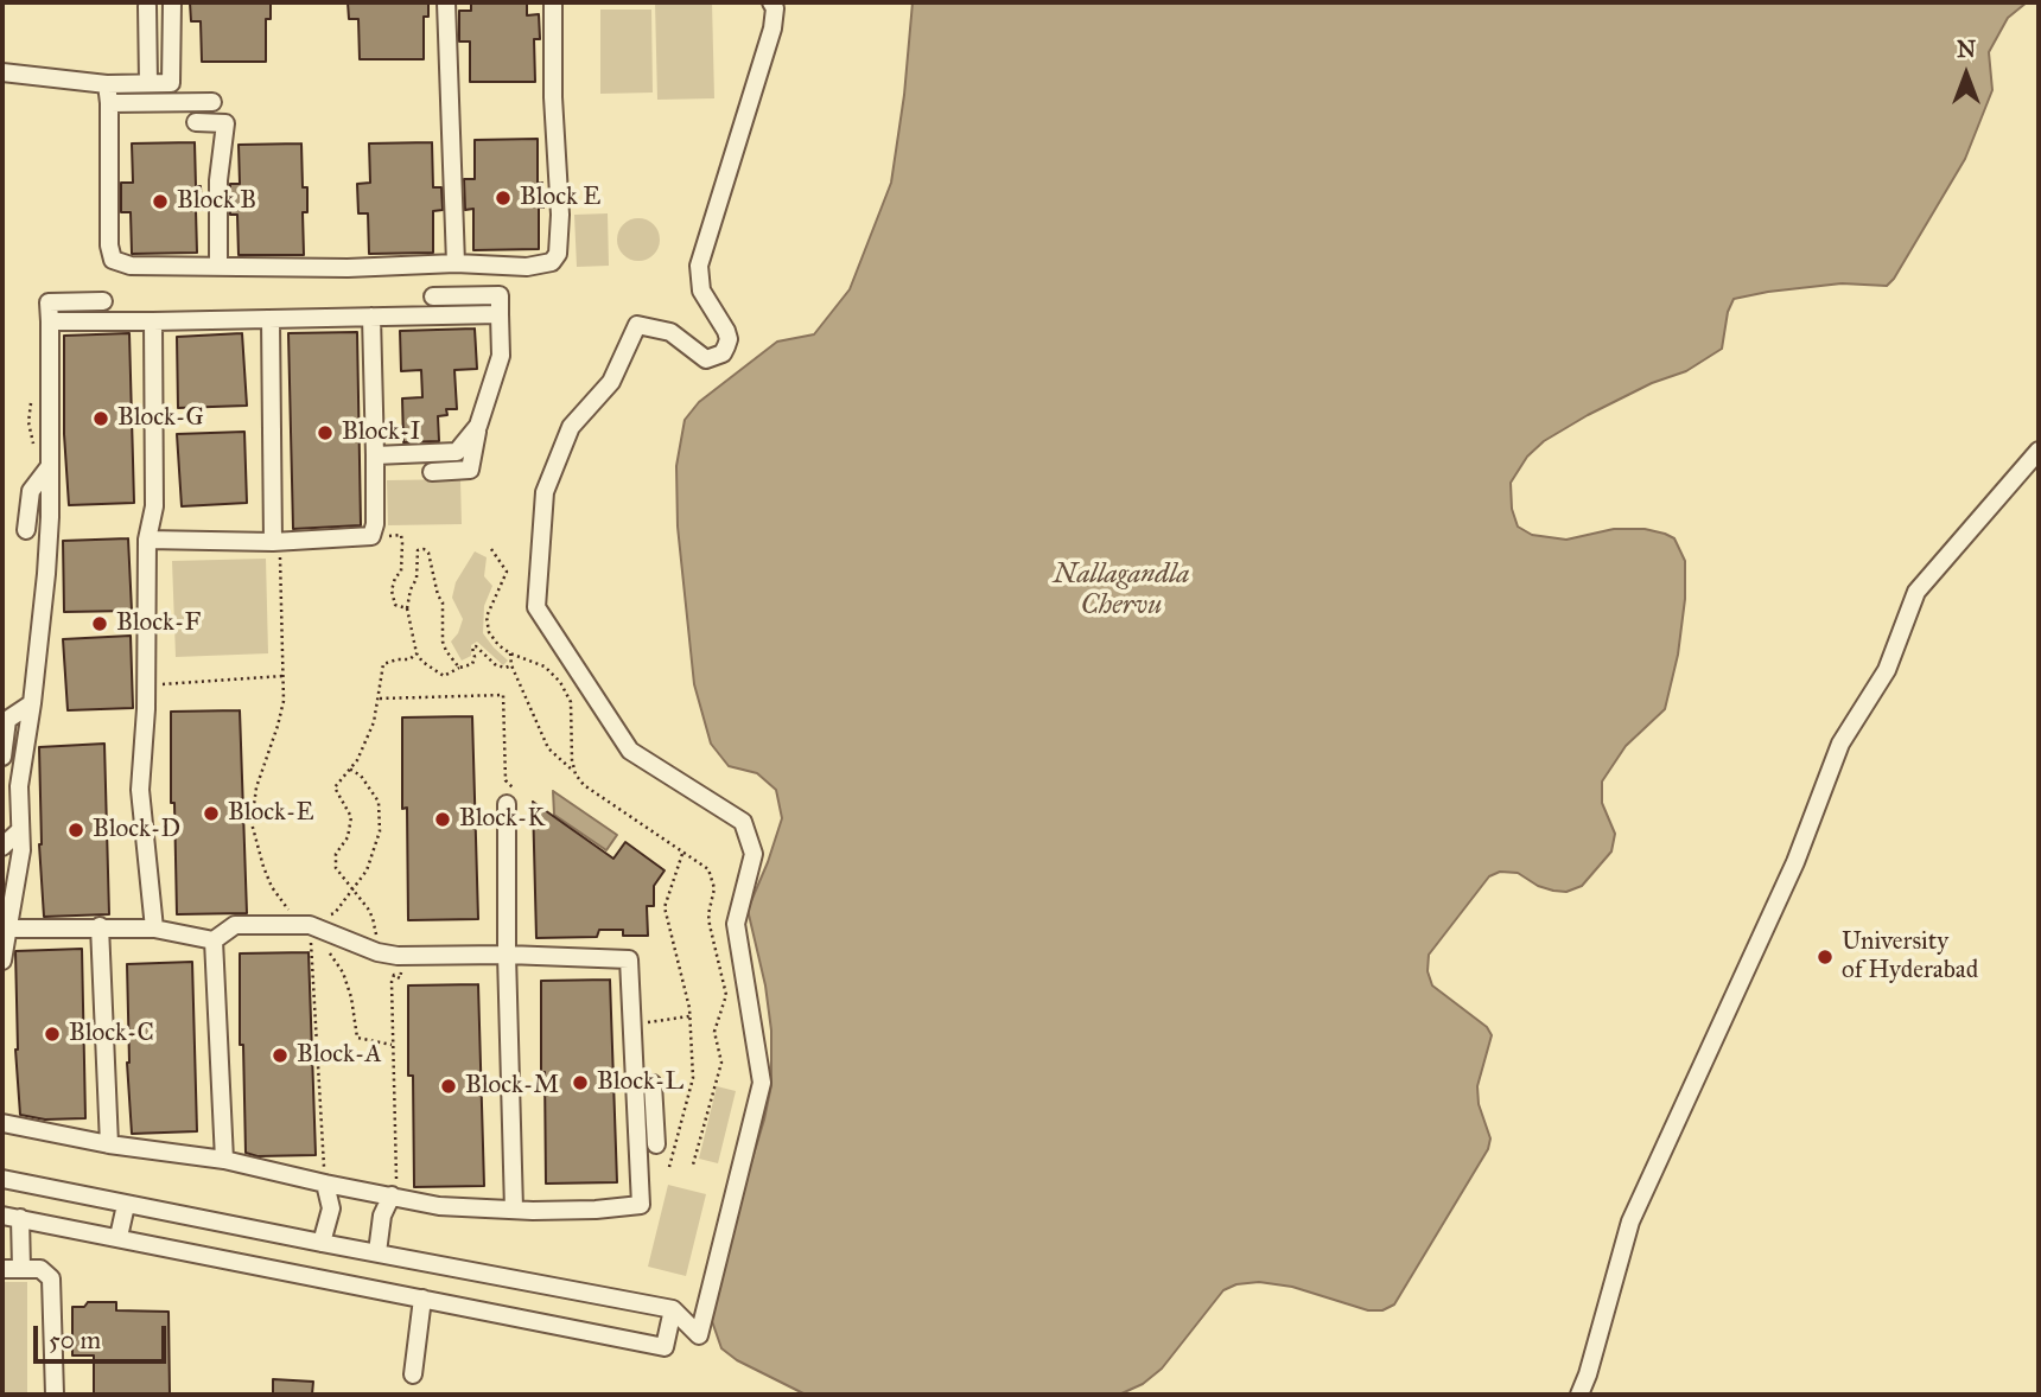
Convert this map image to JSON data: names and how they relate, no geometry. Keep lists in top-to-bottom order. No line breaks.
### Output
{"water":["Nallagandla Chervu"],"places":["Block E","Block B","Block-G","Block-I","Block-F","Block-E","Block-K","Block-D","University of Hyderabad","Block-C","Block-A","Block-L","Block-M"],"scale_bar":"50 m","north":"top"}
